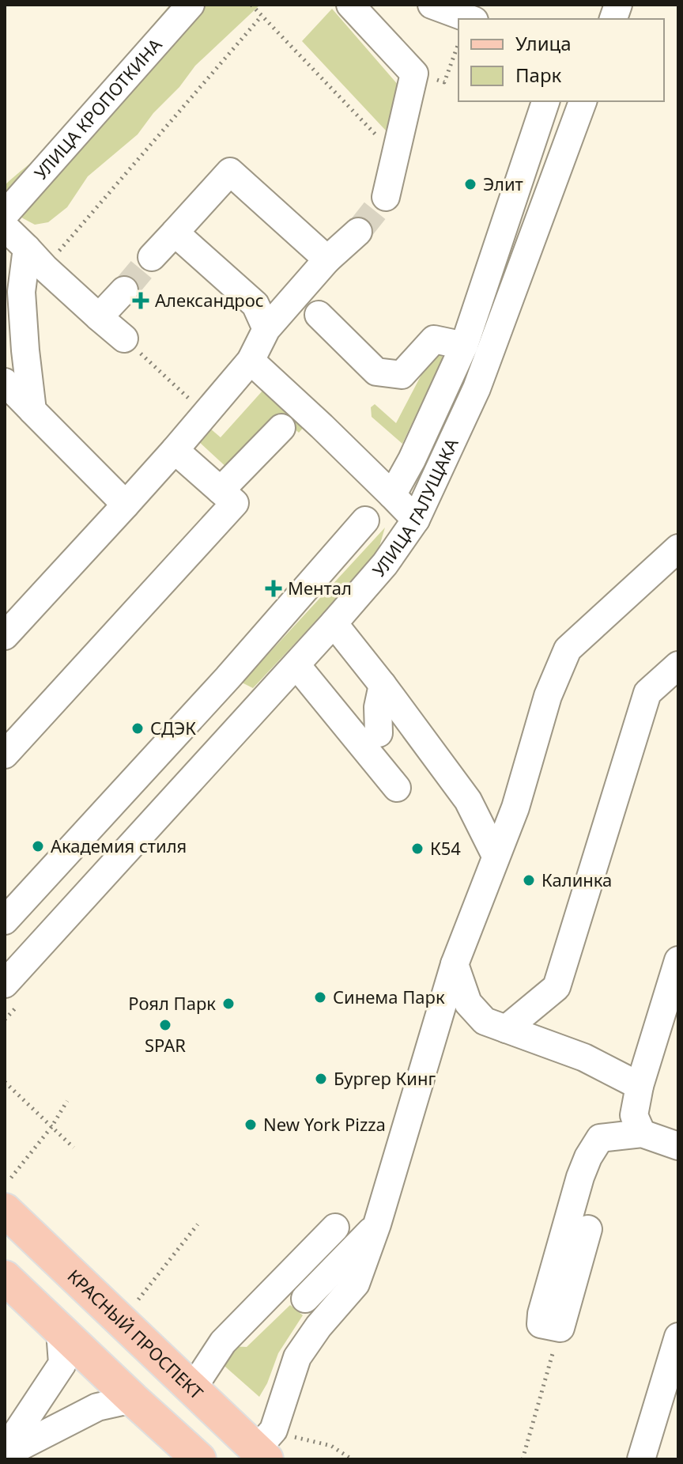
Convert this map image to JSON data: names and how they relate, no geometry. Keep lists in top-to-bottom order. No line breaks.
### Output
{"streets":{"main road":["КРАСНЫЙ ПРОСПЕКТ"],"street":["УЛИЦА КРОПОТКИНА","УЛИЦА ГАЛУЩАКА"]},"places":{"other":["Элит","СДЭК","Академия стиля","К54","Калинка","Синема Парк","Роял Парк","SPAR","Бургер Кинг","New York Pizza"],"health":["Александрос","Ментал"]},"legend":["Улица","Парк"]}
